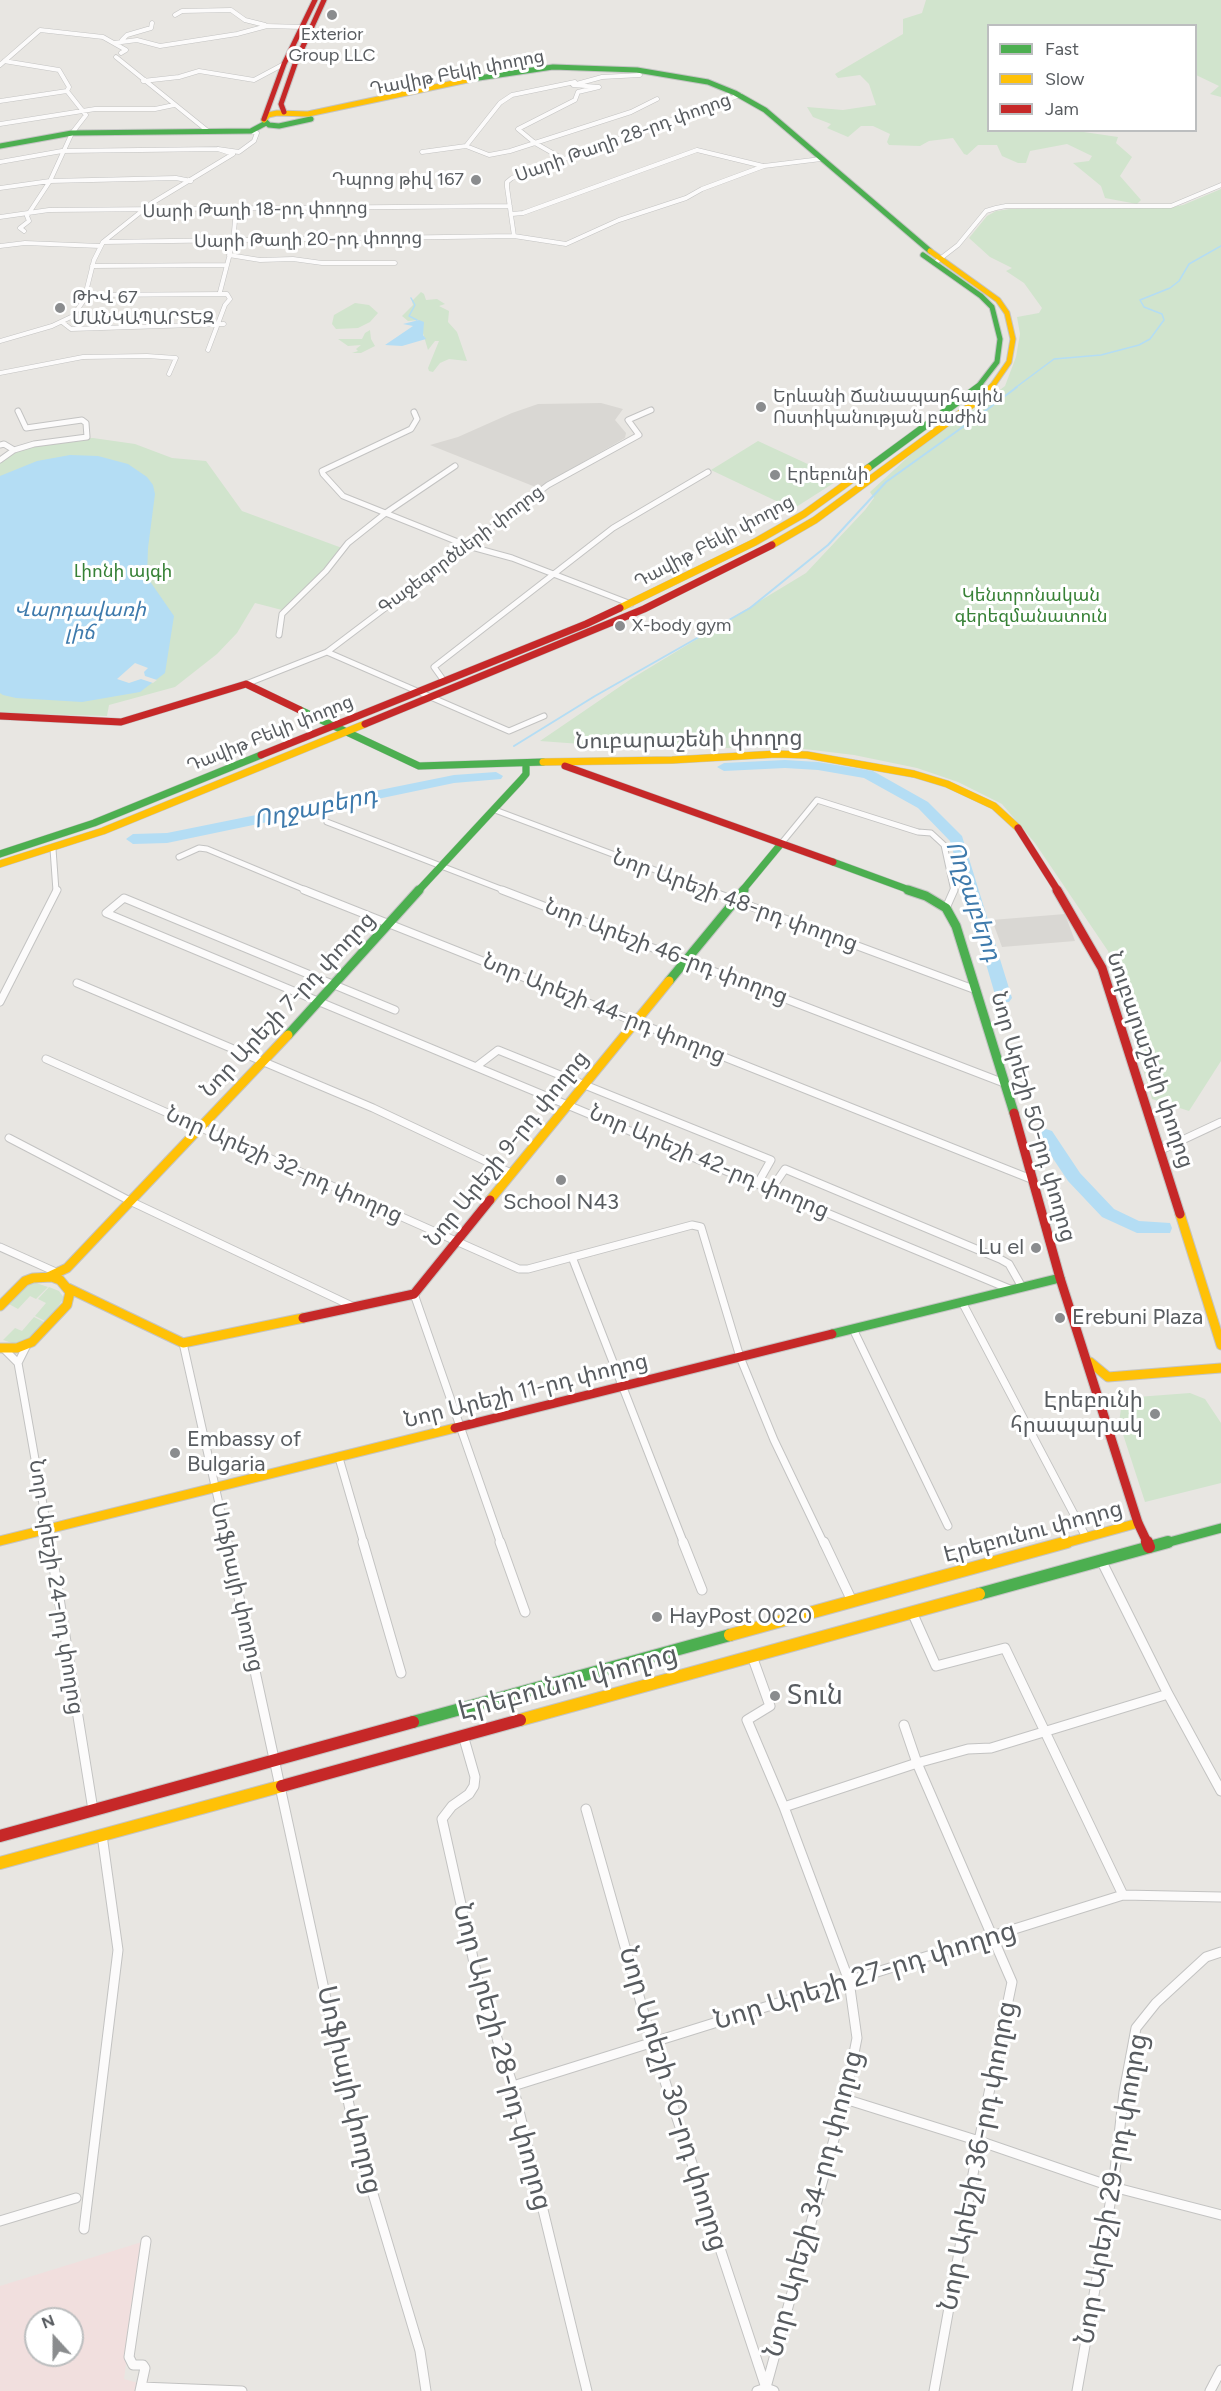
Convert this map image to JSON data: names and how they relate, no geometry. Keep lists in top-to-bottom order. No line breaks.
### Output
{"streets":{"main road":["Դավիթ Բեկի փողոց","Նուբարաշենի փողոց","Նոր Արեշի 7-րդ փողոց","Նոր Արեշի 50-րդ փողոց","Նոր Արեշի 9-րդ փողոց","Նոր Արեշի 11-րդ փողոց","Էրեբունու փողոց"],"street":["Սարի Թաղի 28-րդ փողոց","Սարի Թաղի 18-րդ փողոց","Սարի Թաղի 20-րդ փողոց","Գաջեգործների փողոց","Նոր Արեշի 48-րդ փողոց","Նոր Արեշի 46-րդ փողոց","Նոր Արեշի 44-րդ փողոց","Նոր Արեշի 42-րդ փողոց","Նոր Արեշի 32-րդ փողոց","Նոր Արեշի 24-րդ փողոց","Սոֆիայի փողոց","Նոր Արեշի 27-րդ փողոց","Նոր Արեշի 28-րդ փողոց","Նոր Արեշի 30-րդ փողոց","Նոր Արեշի 36-րդ փողոց","Նոր Արեշի 29-րդ փողոց","Նոր Արեշի 34-րդ փողոց"]},"crossings":[["Դավիթ Բեկի փողոց","Սարի Թաղի 28-րդ փողոց"],["Դավիթ Բեկի փողոց","Նուբարաշենի փողոց"],["Սարի Թաղի 28-րդ փողոց","Սարի Թաղի 18-րդ փողոց"],["Գաջեգործների փողոց","Նուբարաշենի փողոց"],["Նուբարաշենի փողոց","Նոր Արեշի 7-րդ փողոց"],["Նոր Արեշի 48-րդ փողոց","Նոր Արեշի 7-րդ փողոց"],["Նոր Արեշի 48-րդ փողոց","Նոր Արեշի 50-րդ փողոց"],["Նոր Արեշի 48-րդ փողոց","Նոր Արեշի 9-րդ փողոց"],["Նոր Արեշի 46-րդ փողոց","Նոր Արեշի 7-րդ փողոց"],["Նոր Արեշի 46-րդ փողոց","Նոր Արեշի 50-րդ փողոց"],["Նոր Արեշի 46-րդ փողոց","Նոր Արեշի 9-րդ փողոց"],["Նոր Արեշի 7-րդ փողոց","Նոր Արեշի 44-րդ փողոց"],["Նոր Արեշի 7-րդ փողոց","Նոր Արեշի 42-րդ փողոց"],["Նոր Արեշի 7-րդ փողոց","Նոր Արեշի 32-րդ փողոց"],["Նոր Արեշի 44-րդ փողոց","Նոր Արեշի 50-րդ փողոց"],["Նոր Արեշի 44-րդ փողոց","Նոր Արեշի 9-րդ փողոց"],["Նոր Արեշի 50-րդ փողոց","Նոր Արեշի 11-րդ փողոց"],["Նոր Արեշի 9-րդ փողոց","Նոր Արեշի 42-րդ փողոց"],["Նոր Արեշի 9-րդ փողոց","Նոր Արեշի 32-րդ փողոց"],["Նոր Արեշի 42-րդ փողոց","Նոր Արեշի 11-րդ փողոց"],["Նոր Արեշի 32-րդ փողոց","Նոր Արեշի 11-րդ փողոց"],["Նոր Արեշի 11-րդ փողոց","Նոր Արեշի 24-րդ փողոց"],["Նոր Արեշի 11-րդ փողոց","Սոֆիայի փողոց"],["Էրեբունու փողոց","Նոր Արեշի 24-րդ փողոց"],["Էրեբունու փողոց","Սոֆիայի փողոց"],["Էրեբունու փողոց","Նոր Արեշի 28-րդ փողոց"],["Էրեբունու փողոց","Նոր Արեշի 34-րդ փողոց"],["Նոր Արեշի 27-րդ փողոց","Նոր Արեշի 28-րդ փողոց"],["Նոր Արեշի 27-րդ փողոց","Նոր Արեշի 30-րդ փողոց"],["Նոր Արեշի 27-րդ փողոց","Նոր Արեշի 36-րդ փողոց"],["Նոր Արեշի 27-րդ փողոց","Նոր Արեշի 34-րդ փողոց"],["Նոր Արեշի 30-րդ փողոց","Նոր Արեշի 34-րդ փողոց"]],"water":["Վարդավառի լիճ","Ողջաբերդ"],"parks":["Լիոնի այգի","Կենտրոնական գերեզմանատուն"],"places":["Exterior Group LLC","Դպրոց թիվ 167","ԹԻՎ 67 ՄԱՆԿԱՊԱՐՏԵԶ","Երևանի Ճանապարհային Ոստիկանության բաժին","Էրեբունի","X-body gym","School N43","Lu el","Erebuni Plaza","Էրեբունի հրապարակ","Embassy of Bulgaria","HayPost 0020","Տուն"],"legend":["Fast","Slow","Jam"],"north":"top"}
